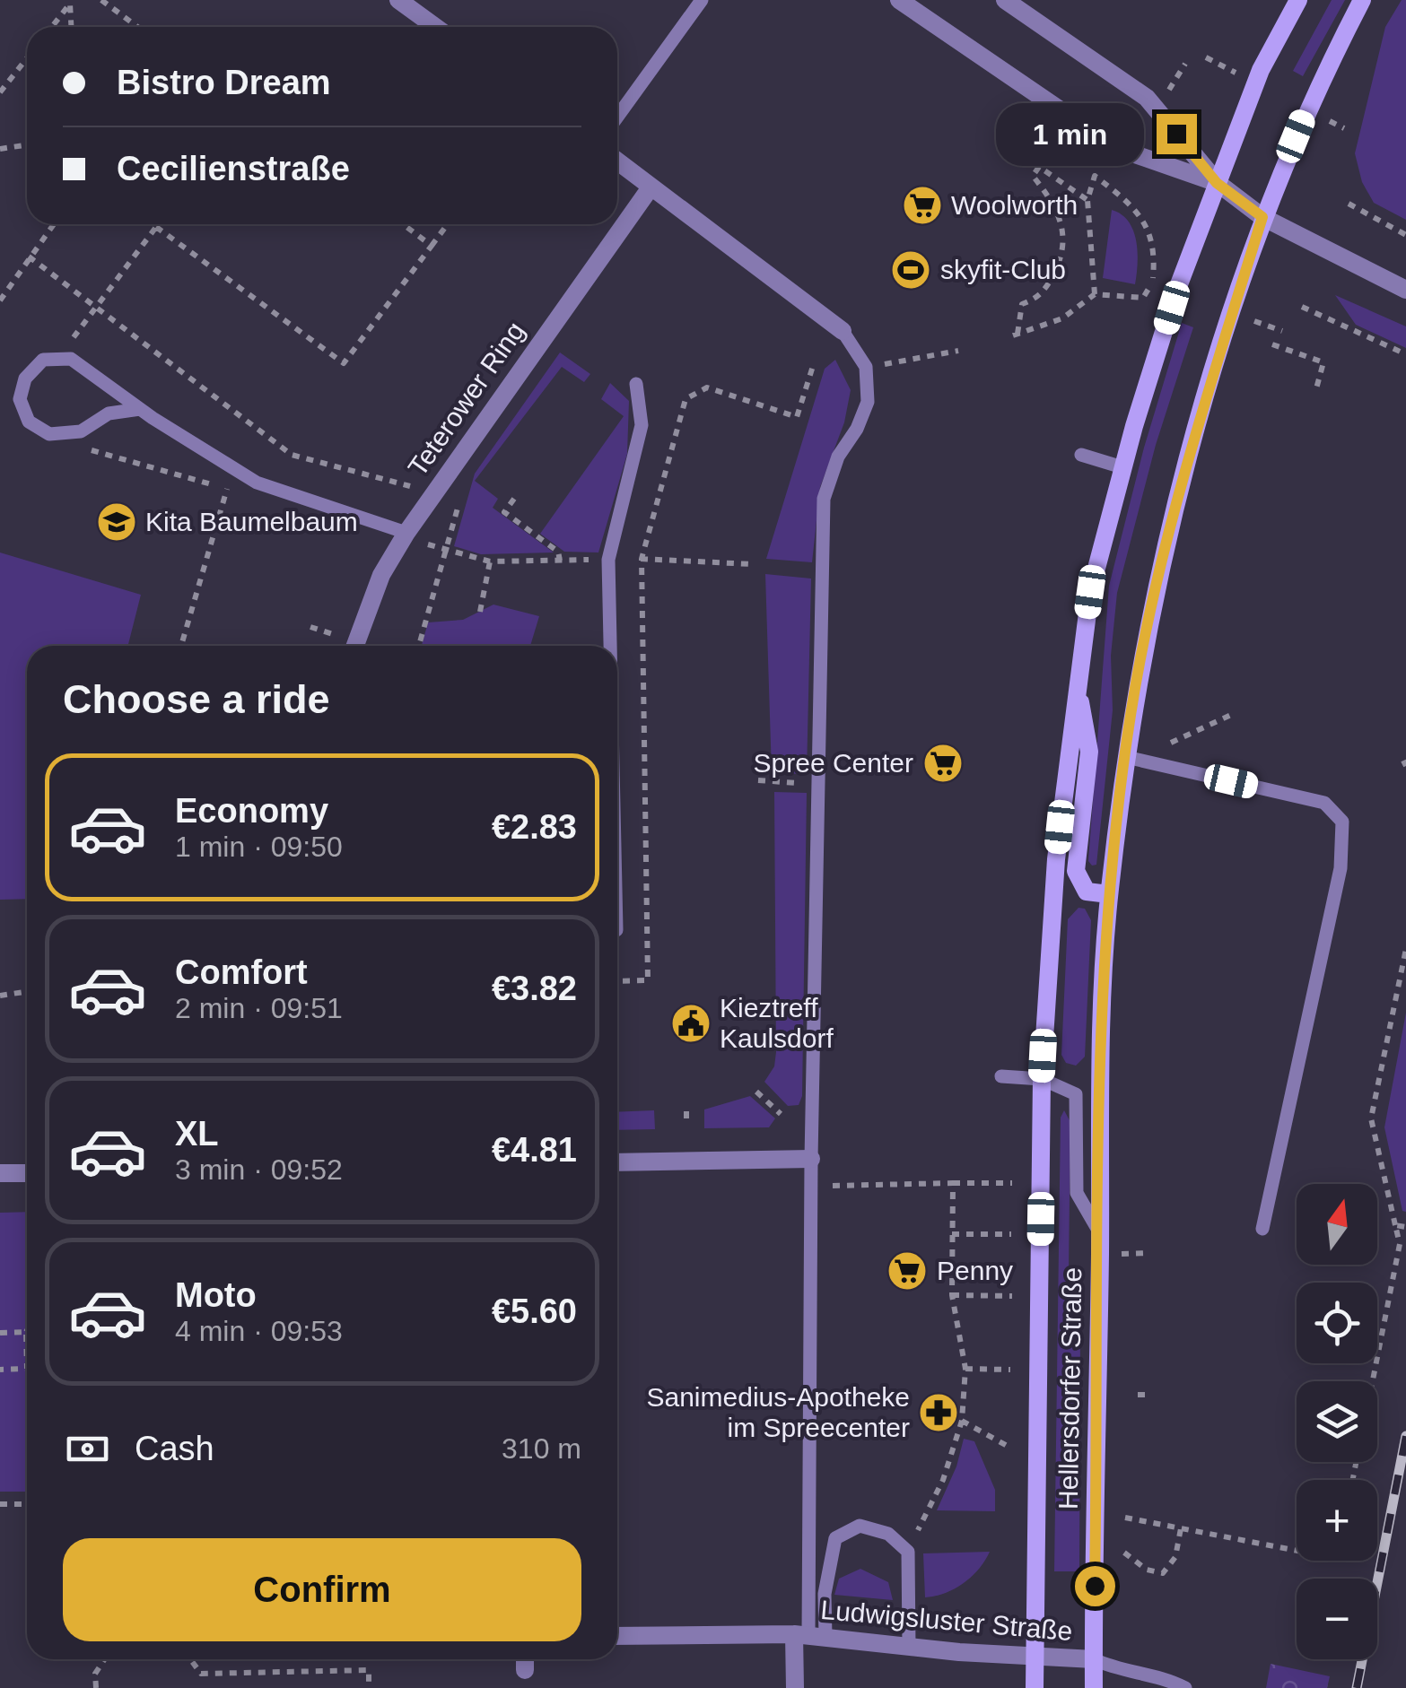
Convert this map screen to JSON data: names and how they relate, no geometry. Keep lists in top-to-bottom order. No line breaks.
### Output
{"streets":{"main road":["Hellersdorfer Straße"],"street":["Teterower Ring","Ludwigsluster Straße"]},"crossings":[["Hellersdorfer Straße","Ludwigsluster Straße"]],"places":{"supermarket":["Woolworth","Spree Center","Penny"],"sports":["skyfit-Club"],"school or university":["Kita Baumelbaum"],"public building":["Kieztreff Kaulsdorf"],"pharmacy":["Sanimedius-Apotheke im Spreecenter"]},"north":"top","page":{"banner":["Bistro Dream","Cecilienstraße"],"bubble":"1 min","heading":"Choose a ride","list":[{"name":"Economy","note":"1 min · 09:50","value":"€2.83"},{"name":"Comfort","note":"2 min · 09:51","value":"€3.82"},{"name":"XL","note":"3 min · 09:52","value":"€4.81"},{"name":"Moto","note":"4 min · 09:53","value":"€5.60"}],"map_buttons":["+","−"],"pay":["Cash","310 m"],"buttons":"Confirm"}}
